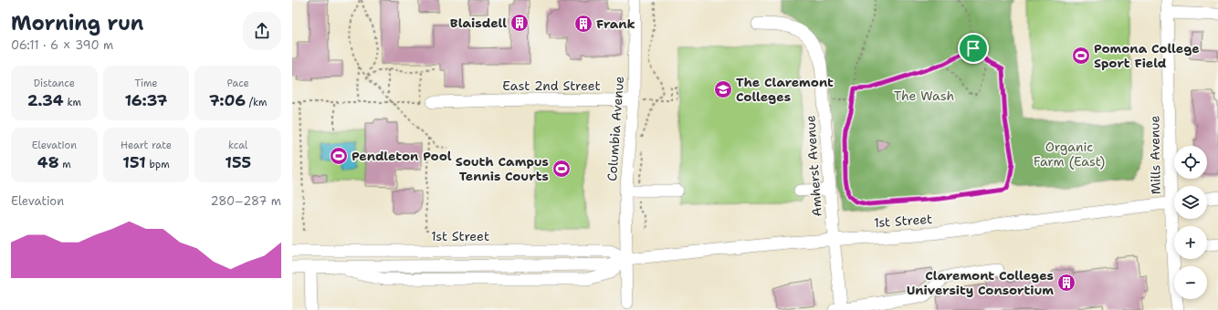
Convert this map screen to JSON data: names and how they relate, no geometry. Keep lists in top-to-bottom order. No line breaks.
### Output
{"streets":{"street":["East 2nd Street","Columbia Avenue","Mills Avenue","Amherst Avenue","1st Street"]},"crossings":[["East 2nd Street","Columbia Avenue"],["Columbia Avenue","1st Street"],["Amherst Avenue","1st Street"]],"parks":["The Wash","Organic Farm (East)"],"places":{"building":["Blaisdell","Frank","Claremont Colleges University Consortium"],"sports":["Pomona College Sport Field","Pendleton Pool","South Campus Tennis Courts"],"school or university":["The Claremont Colleges"]},"page":{"heading":["Morning run","06:11 · 6 × 390 m"],"stats":[["Distance","2.34 km"],["Time","16:37"],["Pace","7:06 /km"],["Elevation","48 m"],["Heart rate","151 bpm"],["kcal","155"]],"map_buttons":["+","−"],"chart":["Elevation","280–287 m"]}}
